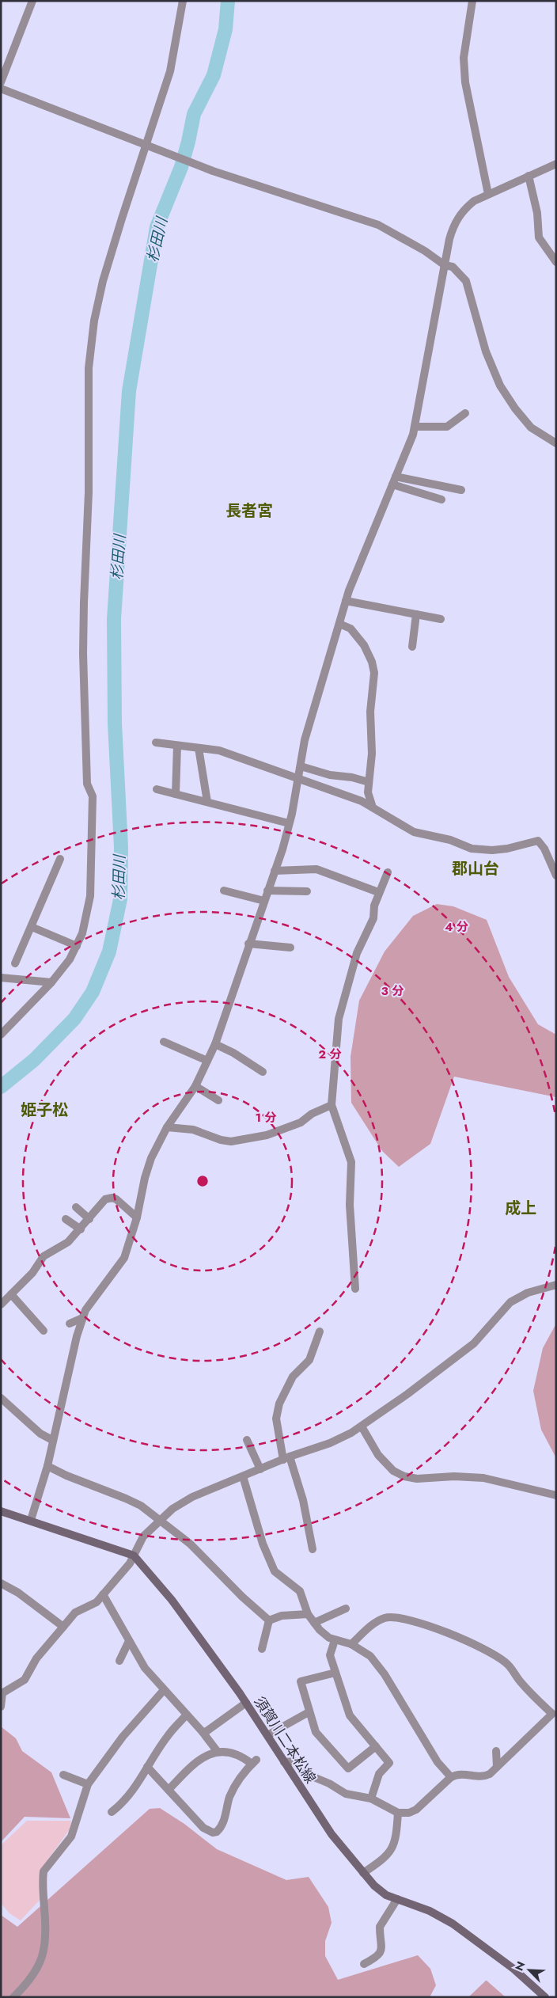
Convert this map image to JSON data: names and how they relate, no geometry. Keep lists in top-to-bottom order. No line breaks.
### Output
{"streets":{"main road":["須賀川二本松線"]},"districts":["長者宮","郡山台","姫子松","成上"],"water":["杉田川"],"north":"top left","rings":["4 分","3 分","2 分","1 分"]}
